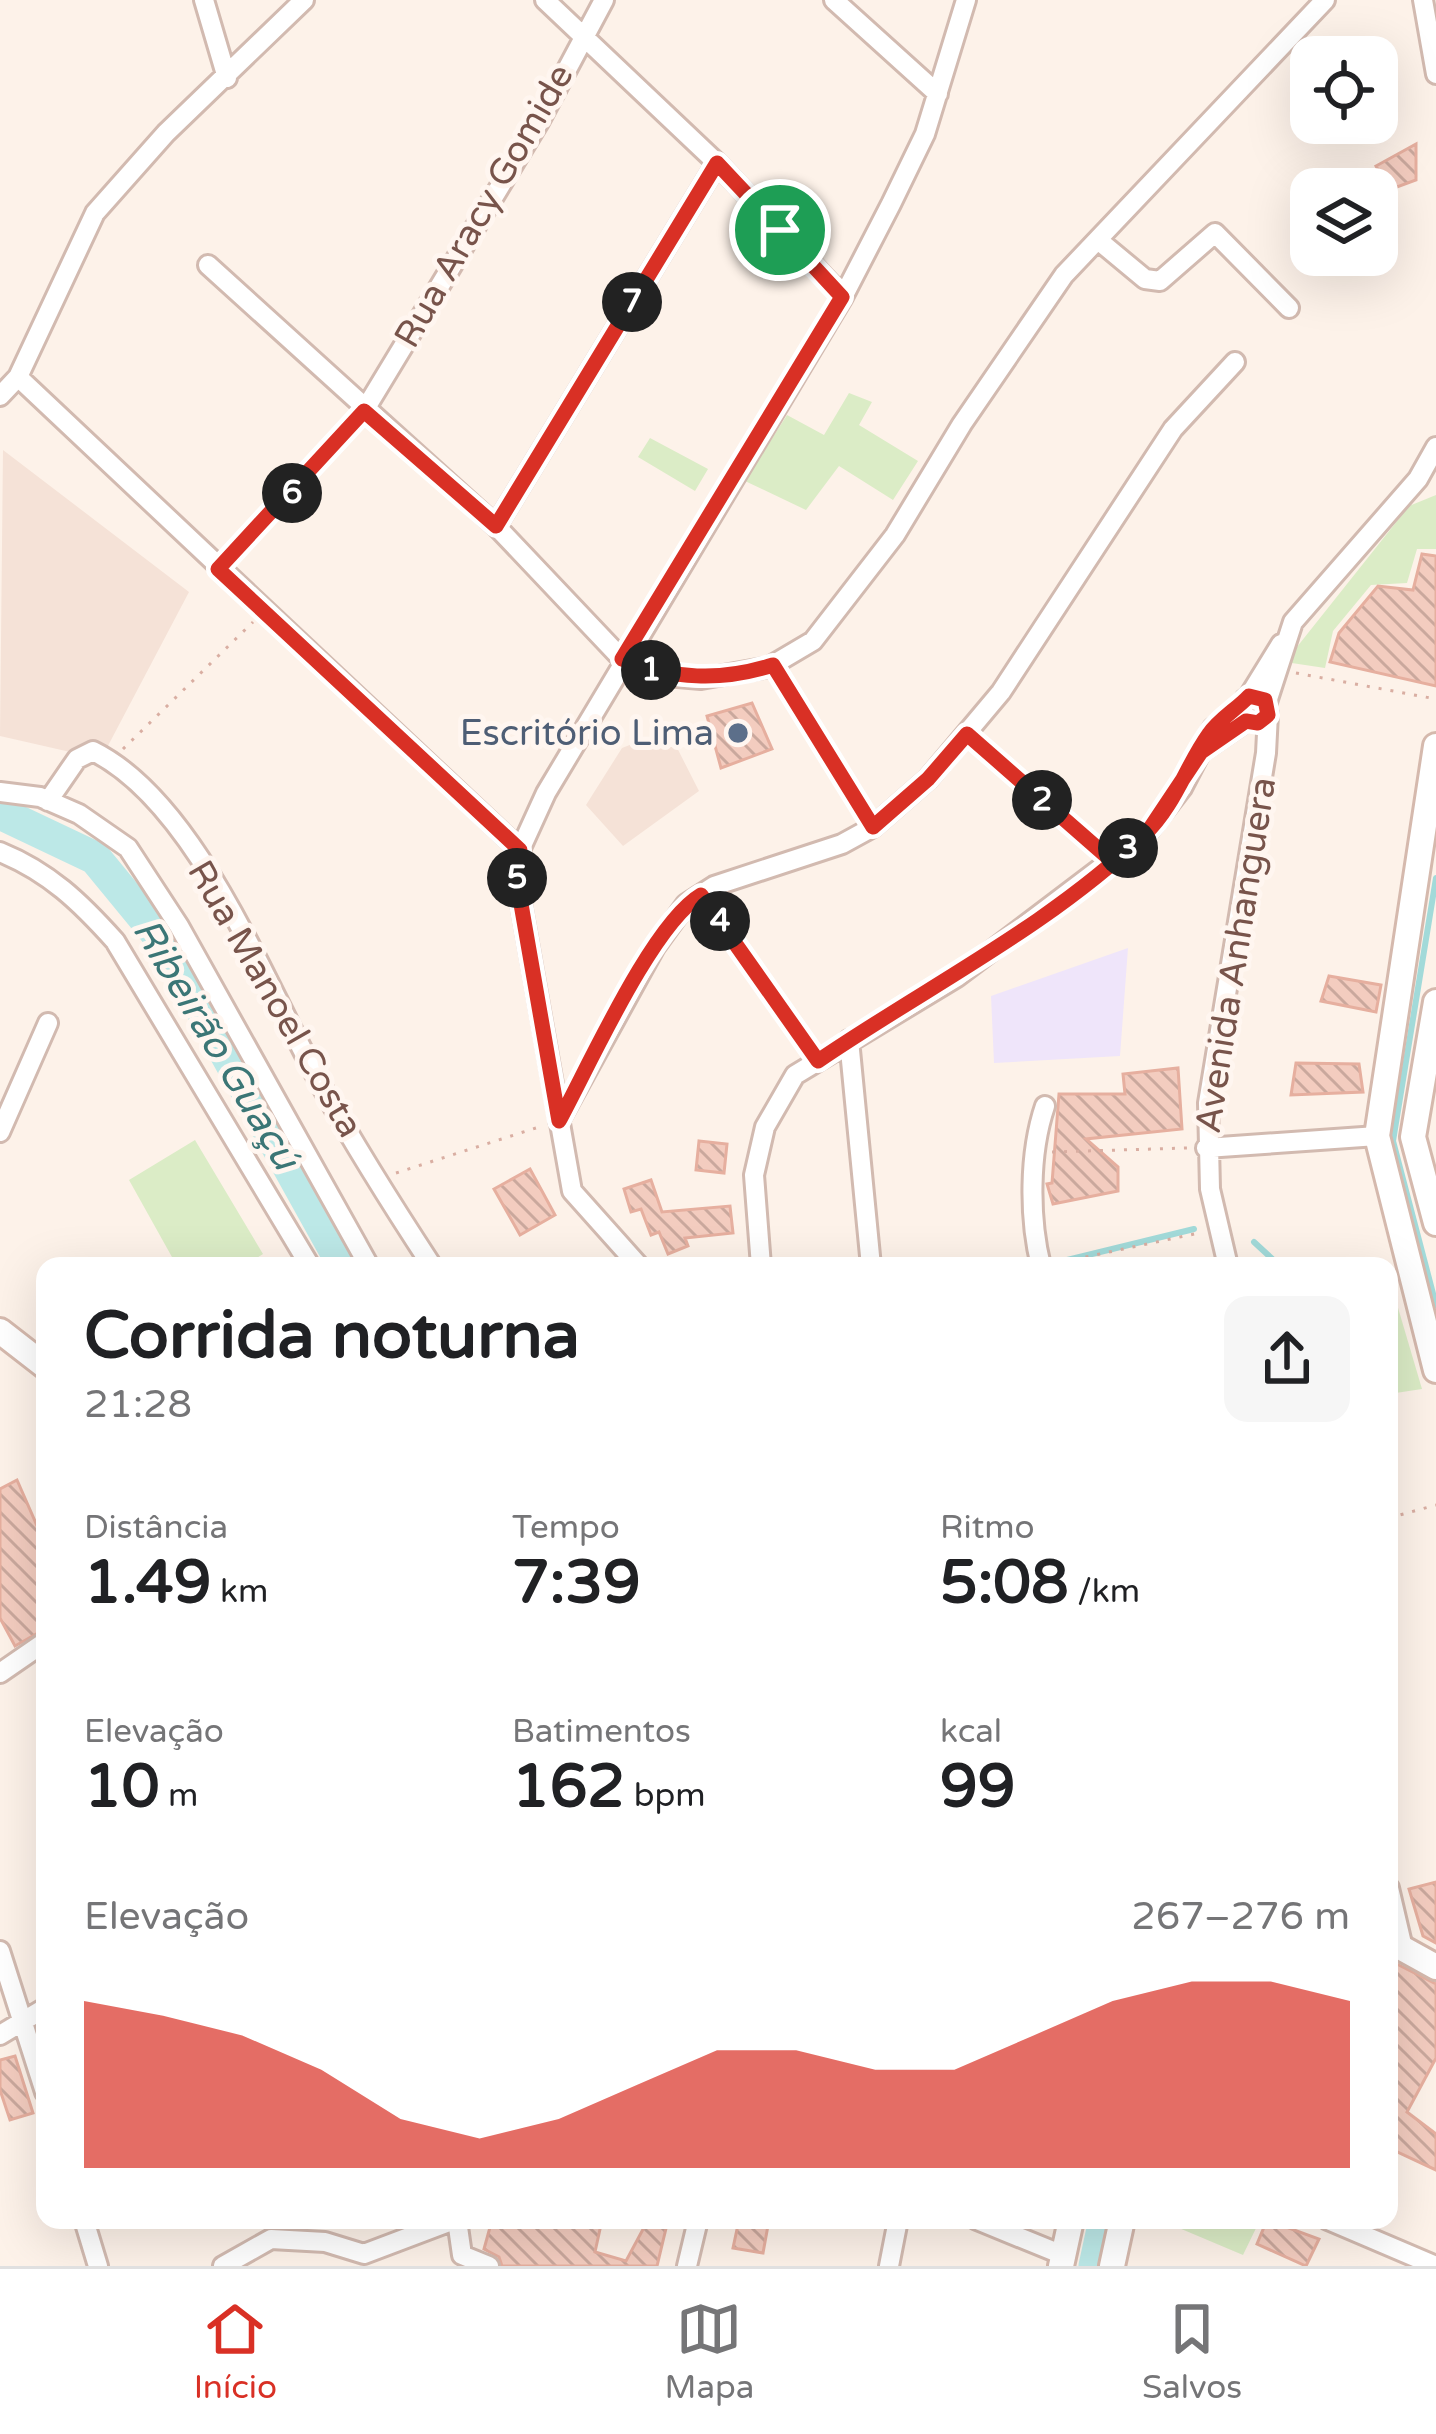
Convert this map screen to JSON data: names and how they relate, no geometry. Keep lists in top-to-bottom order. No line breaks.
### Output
{"streets":{"street":["Rua Aracy Gomide","Avenida Anhanguera","Rua Manoel Costa"]},"water":["Ribeirão Guaçú"],"places":["Escritório Lima"],"page":{"pins":["7","6","1","2","3","5","4"],"heading":["Corrida noturna","21:28"],"stats":[["Distância","1.49 km"],["Tempo","7:39"],["Ritmo","5:08 /km"],["Elevação","10 m"],["Batimentos","162 bpm"],["kcal","99"]],"chart":["Elevação","267–276 m"],"tabs":["Início","Mapa","Salvos"]}}
